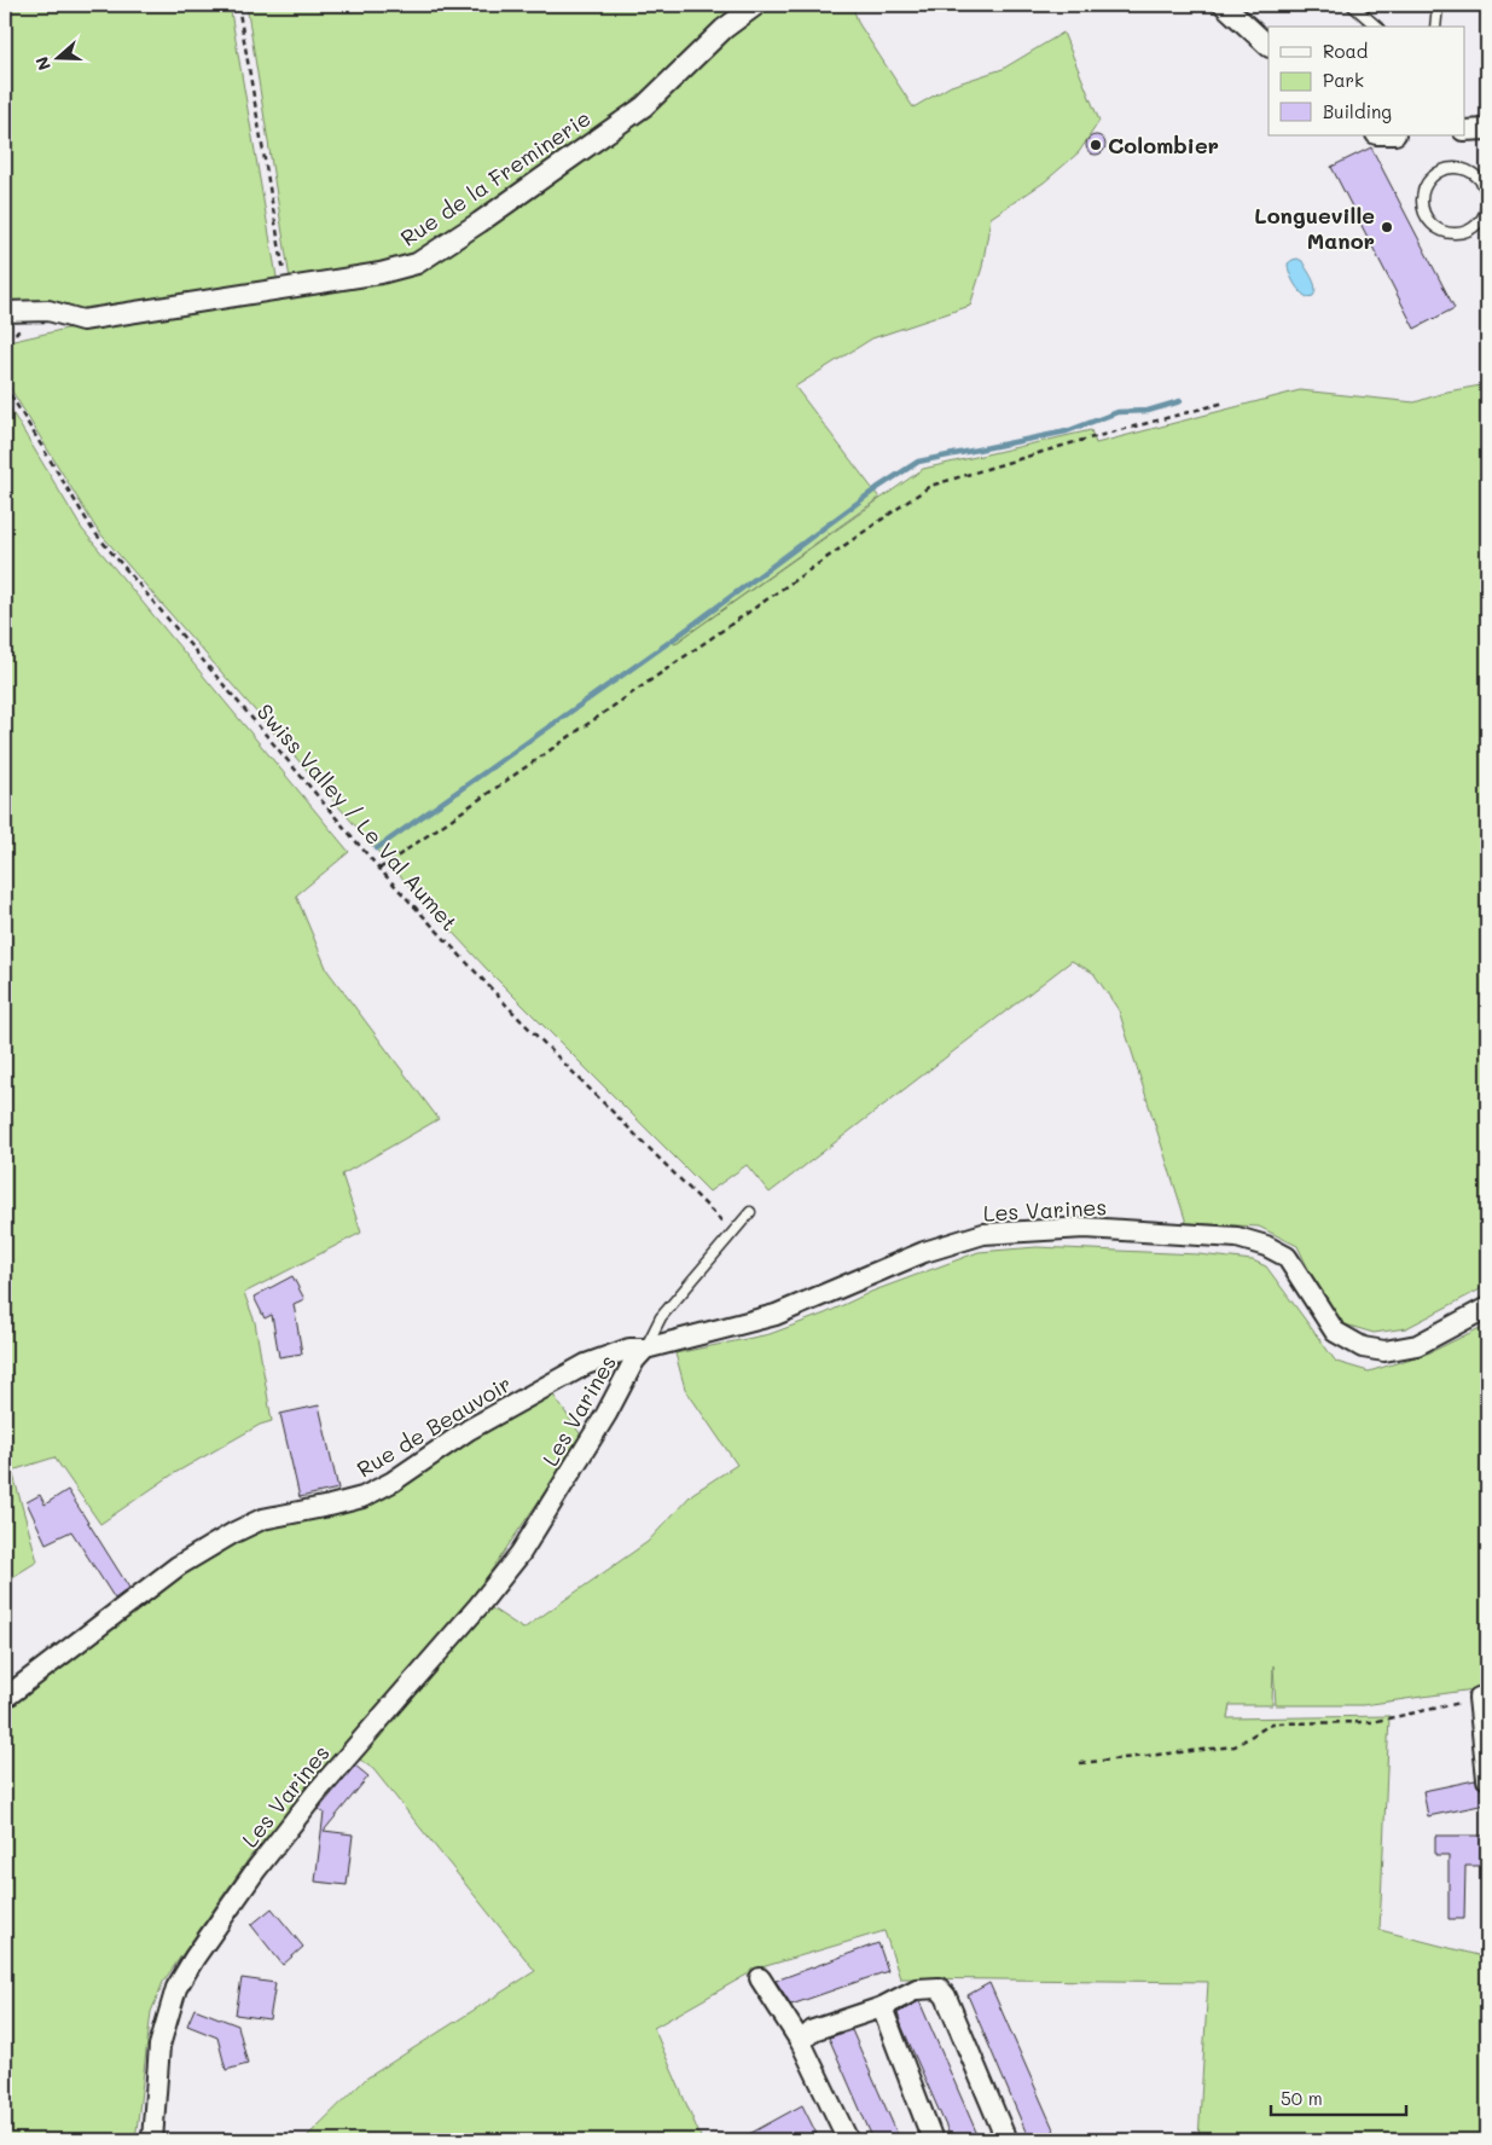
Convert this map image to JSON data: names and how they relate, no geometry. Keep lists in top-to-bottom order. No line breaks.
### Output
{"streets":{"street":["Rue de la Freminerie","Les Varines","Rue de Beauvoir"],"path":["Swiss Valley / Le Val Aumet"]},"crossings":[["Les Varines","Rue de Beauvoir"]],"places":["Colombier","Longueville Manor"],"legend":["Road","Park","Building"],"scale_bar":"50 m","north":"left"}
